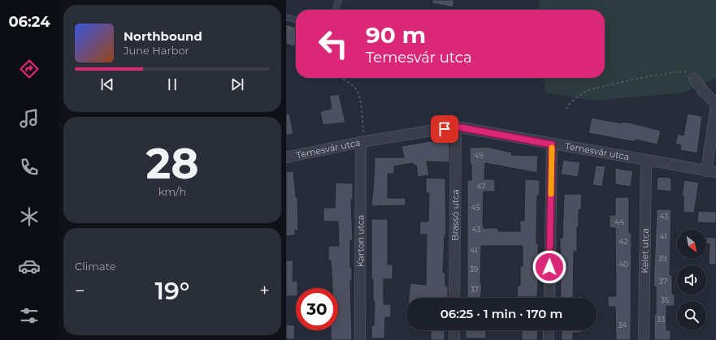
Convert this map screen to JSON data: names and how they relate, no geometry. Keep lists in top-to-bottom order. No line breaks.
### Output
{"streets":{"street":["Temesvár utca","Brassó utca","Karton utca","Kelet utca"]},"crossings":[["Temesvár utca","Brassó utca"],["Temesvár utca","Karton utca"],["Temesvár utca","Kelet utca"]],"house_numbers":["49","47","45","43","44","43","41","42","41","39","40","39","37","37","35","33","34"],"north":"bottom right","page":{"tabs":"06:24","turn":["90 m","Temesvár utca"],"song":["Northbound","June Harbor"],"tile":[["28","km/h"],"Climate"],"heat":["−","19°","+"],"limit":"30","trip":"06:25 · 1 min · 170 m"}}
